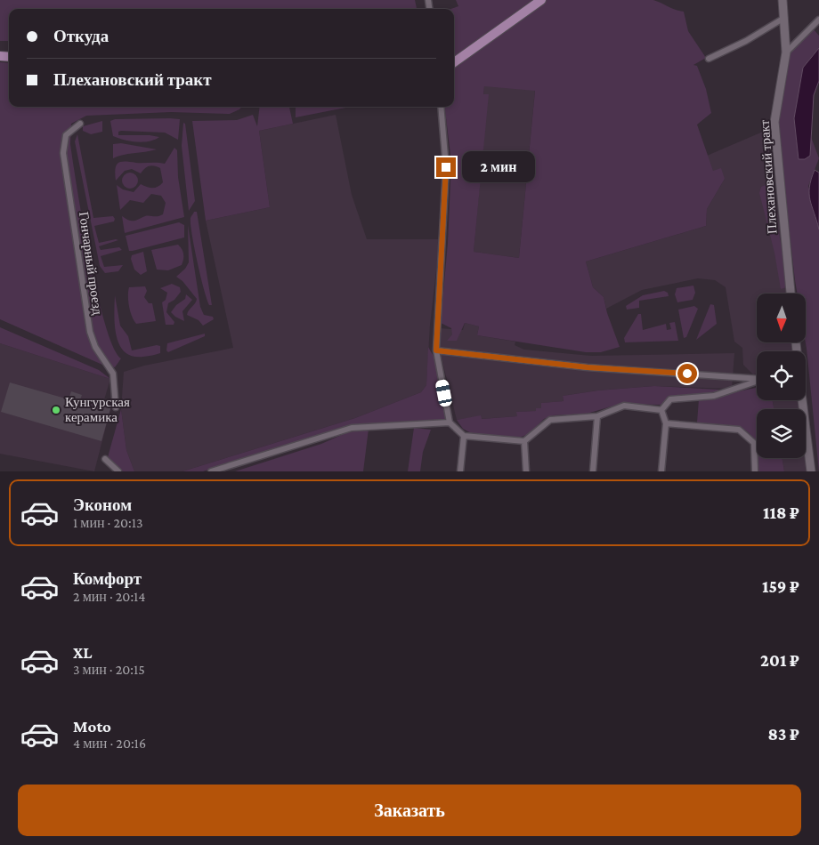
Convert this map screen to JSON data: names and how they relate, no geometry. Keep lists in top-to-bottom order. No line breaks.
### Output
{"streets":{"street":["Плехановский тракт","Гончарный проезд"]},"places":["Кунгурская керамика"],"north":"bottom","page":{"banner":["Откуда","Плехановский тракт"],"bubble":"2 мин","list":[{"name":"Эконом","note":"1 мин · 20:13","value":"118 ₽"},{"name":"Комфорт","note":"2 мин · 20:14","value":"159 ₽"},{"name":"XL","note":"3 мин · 20:15","value":"201 ₽"},{"name":"Moto","note":"4 мин · 20:16","value":"83 ₽"}],"buttons":"Заказать"}}
